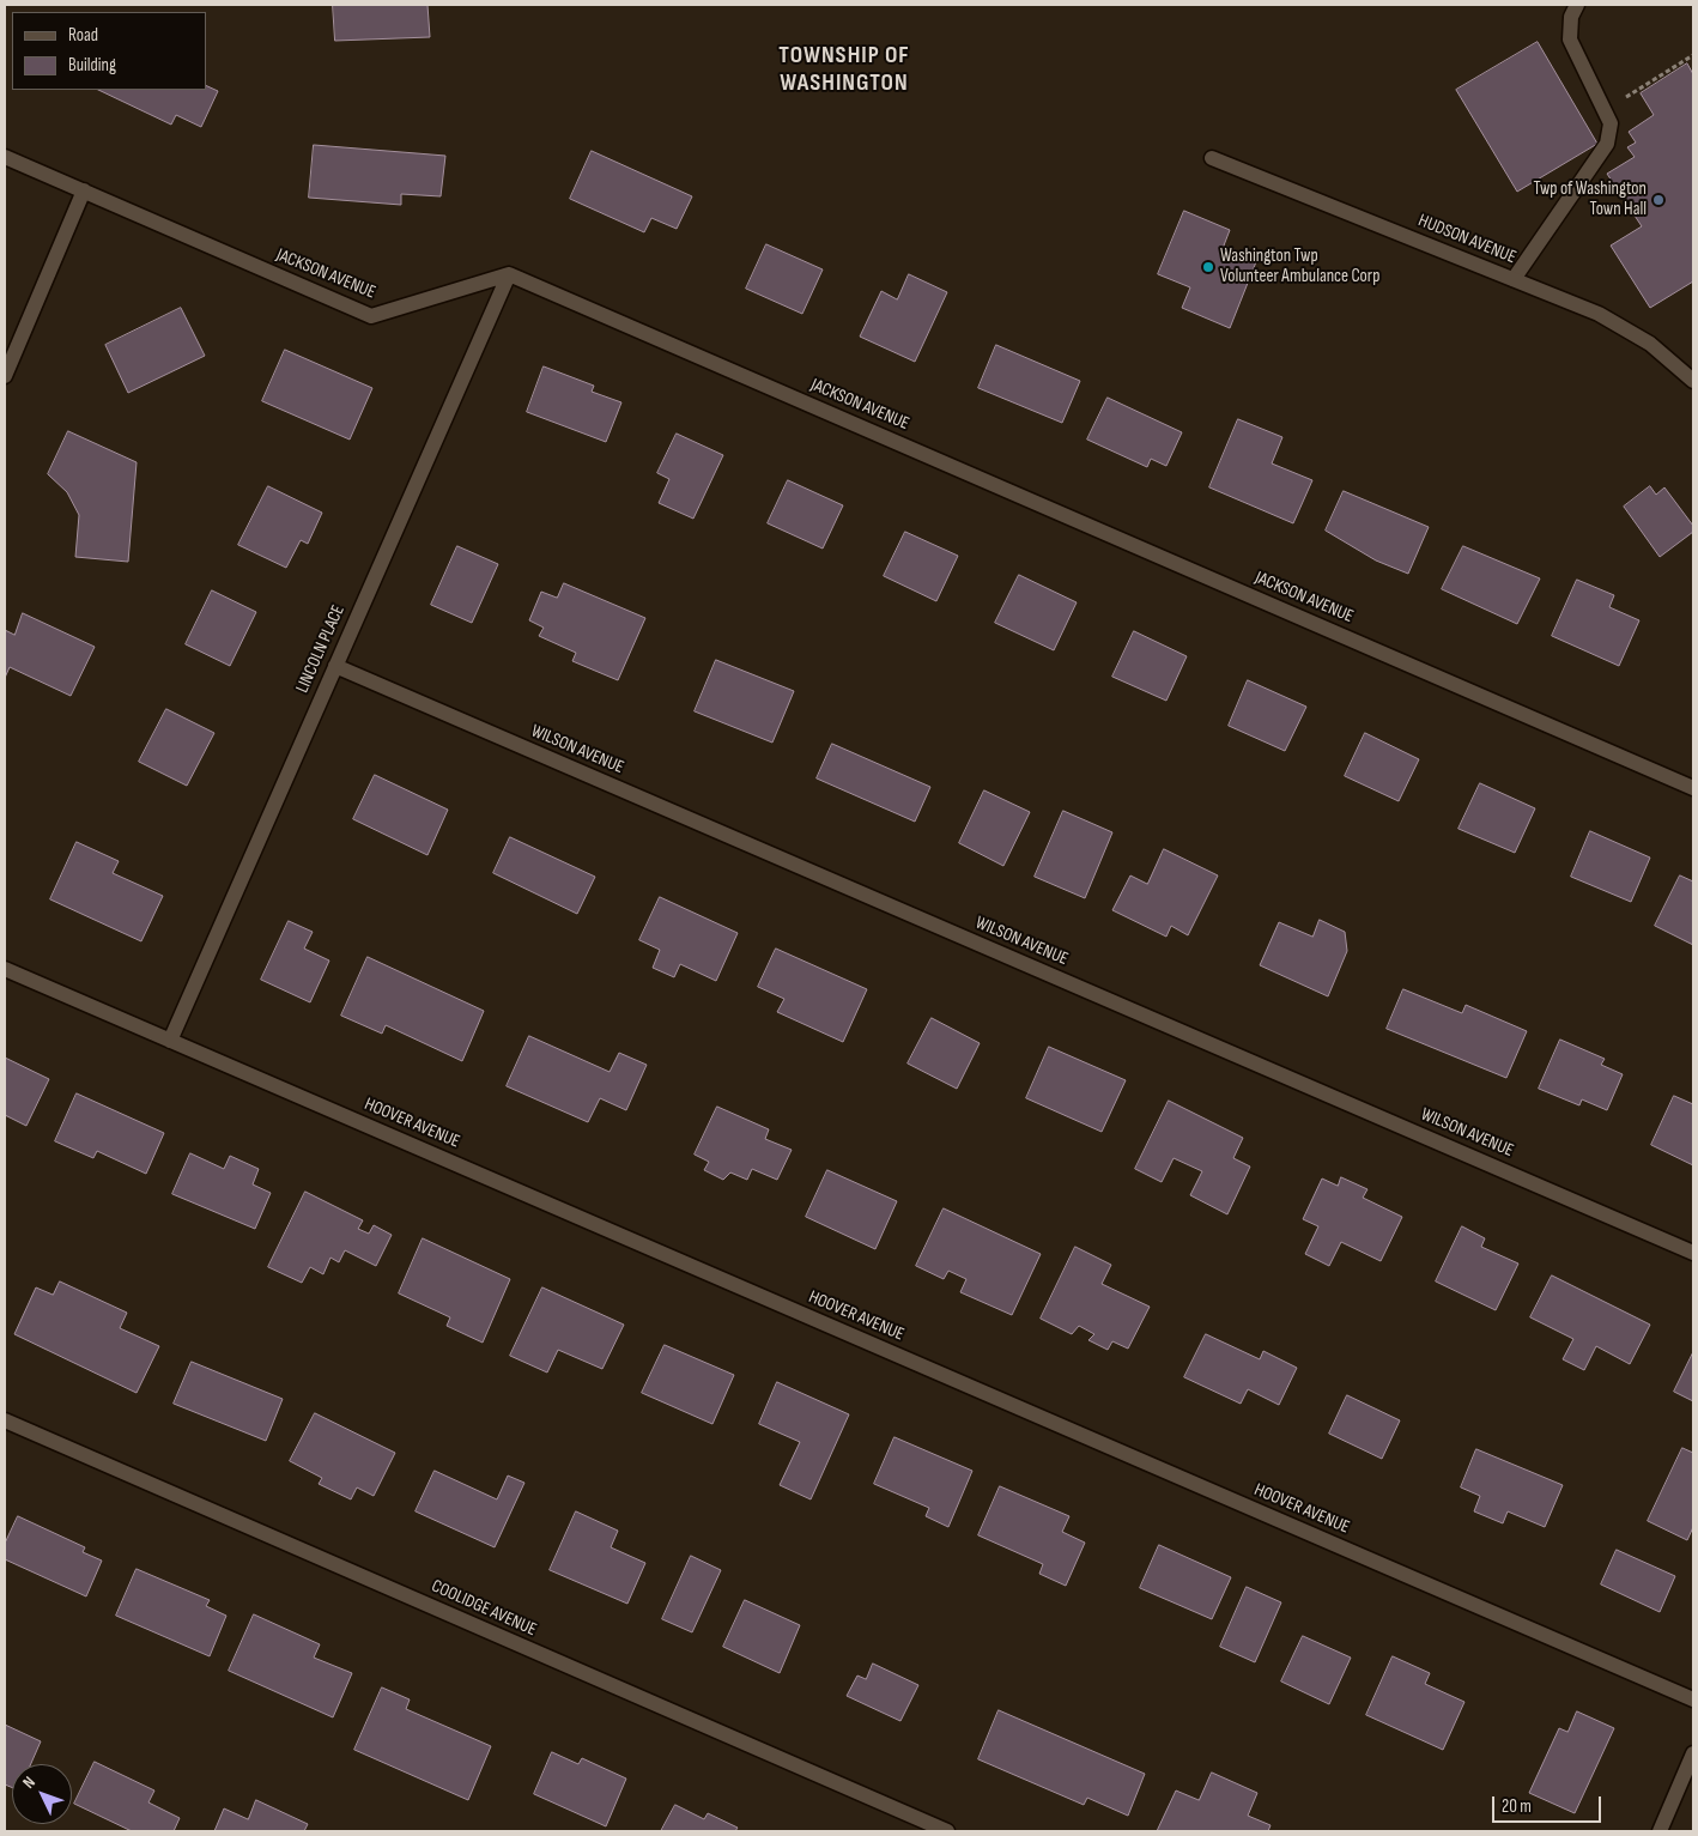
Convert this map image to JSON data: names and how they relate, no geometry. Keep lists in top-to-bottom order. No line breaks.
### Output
{"streets":{"street":["HUDSON AVENUE","JACKSON AVENUE","LINCOLN PLACE","WILSON AVENUE","HOOVER AVENUE","COOLIDGE AVENUE"]},"crossings":[["JACKSON AVENUE","LINCOLN PLACE"],["LINCOLN PLACE","WILSON AVENUE"],["LINCOLN PLACE","HOOVER AVENUE"]],"districts":["TOWNSHIP OF WASHINGTON"],"places":["Twp of Washington Town Hall","Washington Twp Volunteer Ambulance Corp"],"legend":["Road","Building"],"scale_bar":"20 m","north":"top left"}
